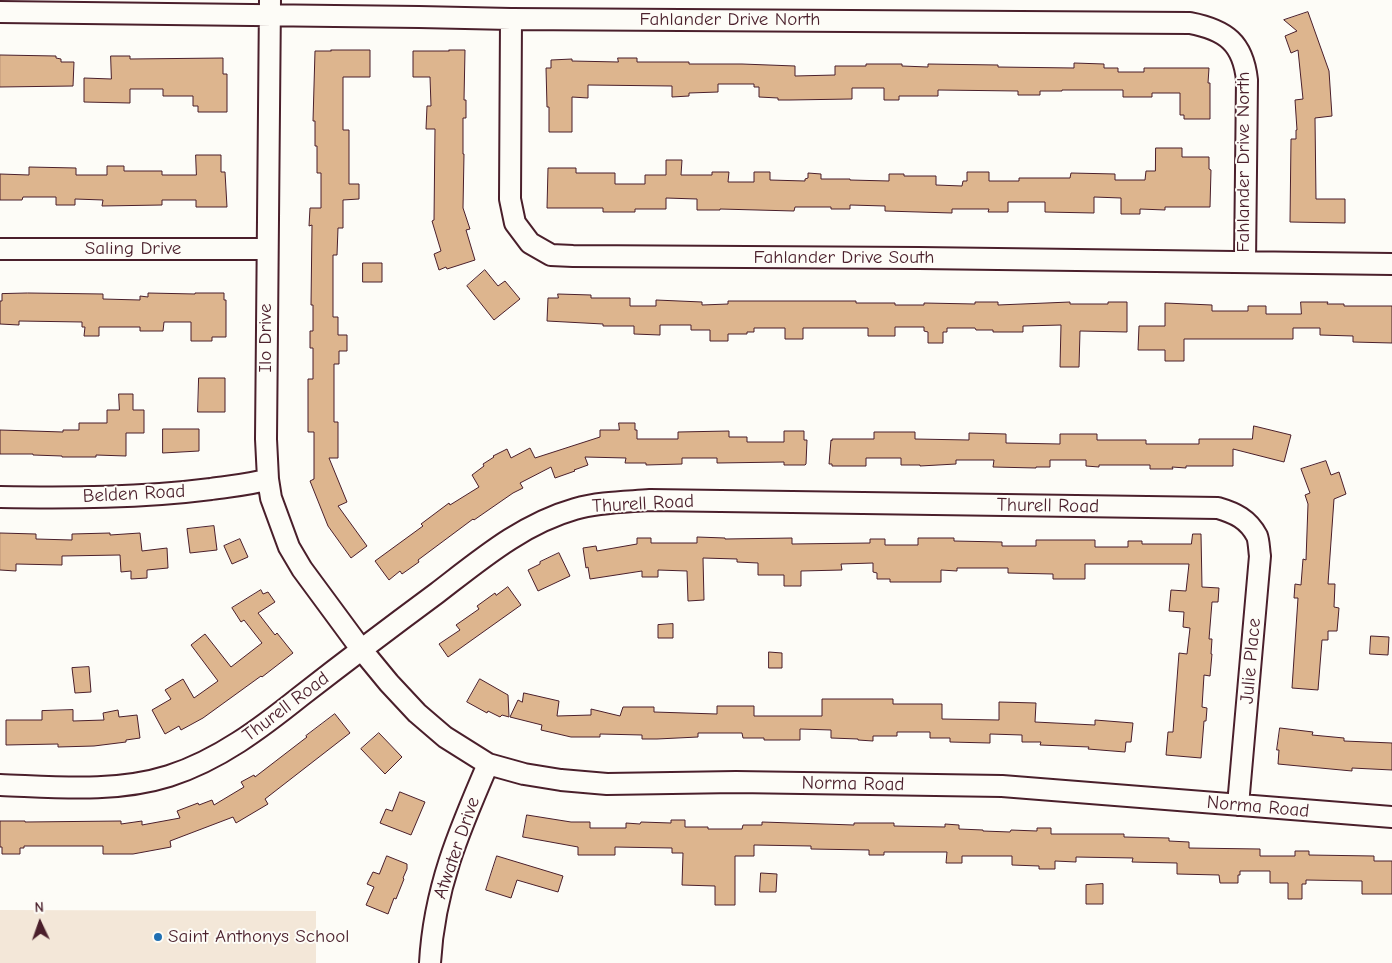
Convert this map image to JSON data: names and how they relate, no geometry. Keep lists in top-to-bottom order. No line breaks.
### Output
{"streets":{"street":["Fahlander Drive North","Saling Drive","Fahlander Drive South","Ilo Drive","Belden Road","Thurell Road","Julie Place","Norma Road","Atwater Drive"]},"crossings":[["Fahlander Drive North","Fahlander Drive South"],["Fahlander Drive North","Ilo Drive"],["Saling Drive","Ilo Drive"],["Ilo Drive","Belden Road"],["Ilo Drive","Thurell Road"],["Ilo Drive","Norma Road"],["Thurell Road","Julie Place"],["Thurell Road","Norma Road"],["Julie Place","Norma Road"],["Norma Road","Atwater Drive"]],"places":["Saint Anthonys School"],"north":"top"}
